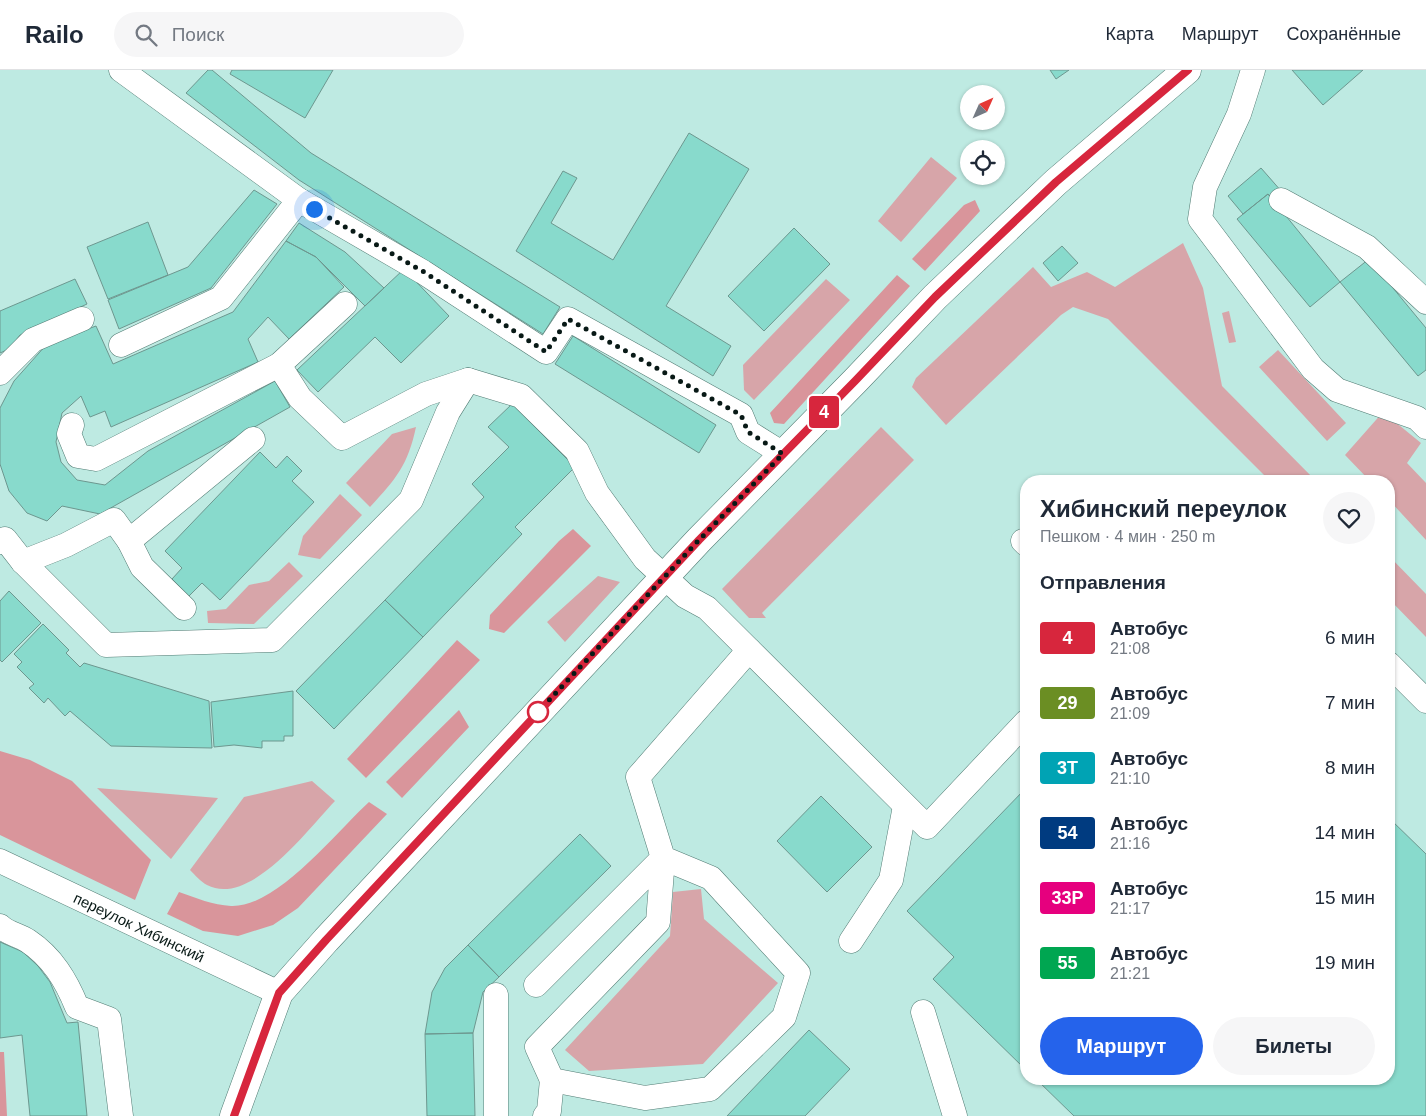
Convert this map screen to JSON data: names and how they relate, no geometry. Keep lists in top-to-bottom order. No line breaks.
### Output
{"streets":{"street":["переулок Хибинский"]},"lines":["bus line 4"],"north":"top right","page":{"header":"Railo","search":"Поиск","nav":["Карта","Маршрут","Сохранённые"],"on_map":"4","heading":[["Хибинский переулок","Пешком · 4 мин · 250 m"],"Отправления"],"list":[{"mark":"4","name":"Автобус","note":"21:08","value":"6 мин"},{"mark":"29","name":"Автобус","note":"21:09","value":"7 мин"},{"mark":"3Т","name":"Автобус","note":"21:10","value":"8 мин"},{"mark":"54","name":"Автобус","note":"21:16","value":"14 мин"},{"mark":"33Р","name":"Автобус","note":"21:17","value":"15 мин"},{"mark":"55","name":"Автобус","note":"21:21","value":"19 мин"}],"buttons":["Маршрут","Билеты"]}}
